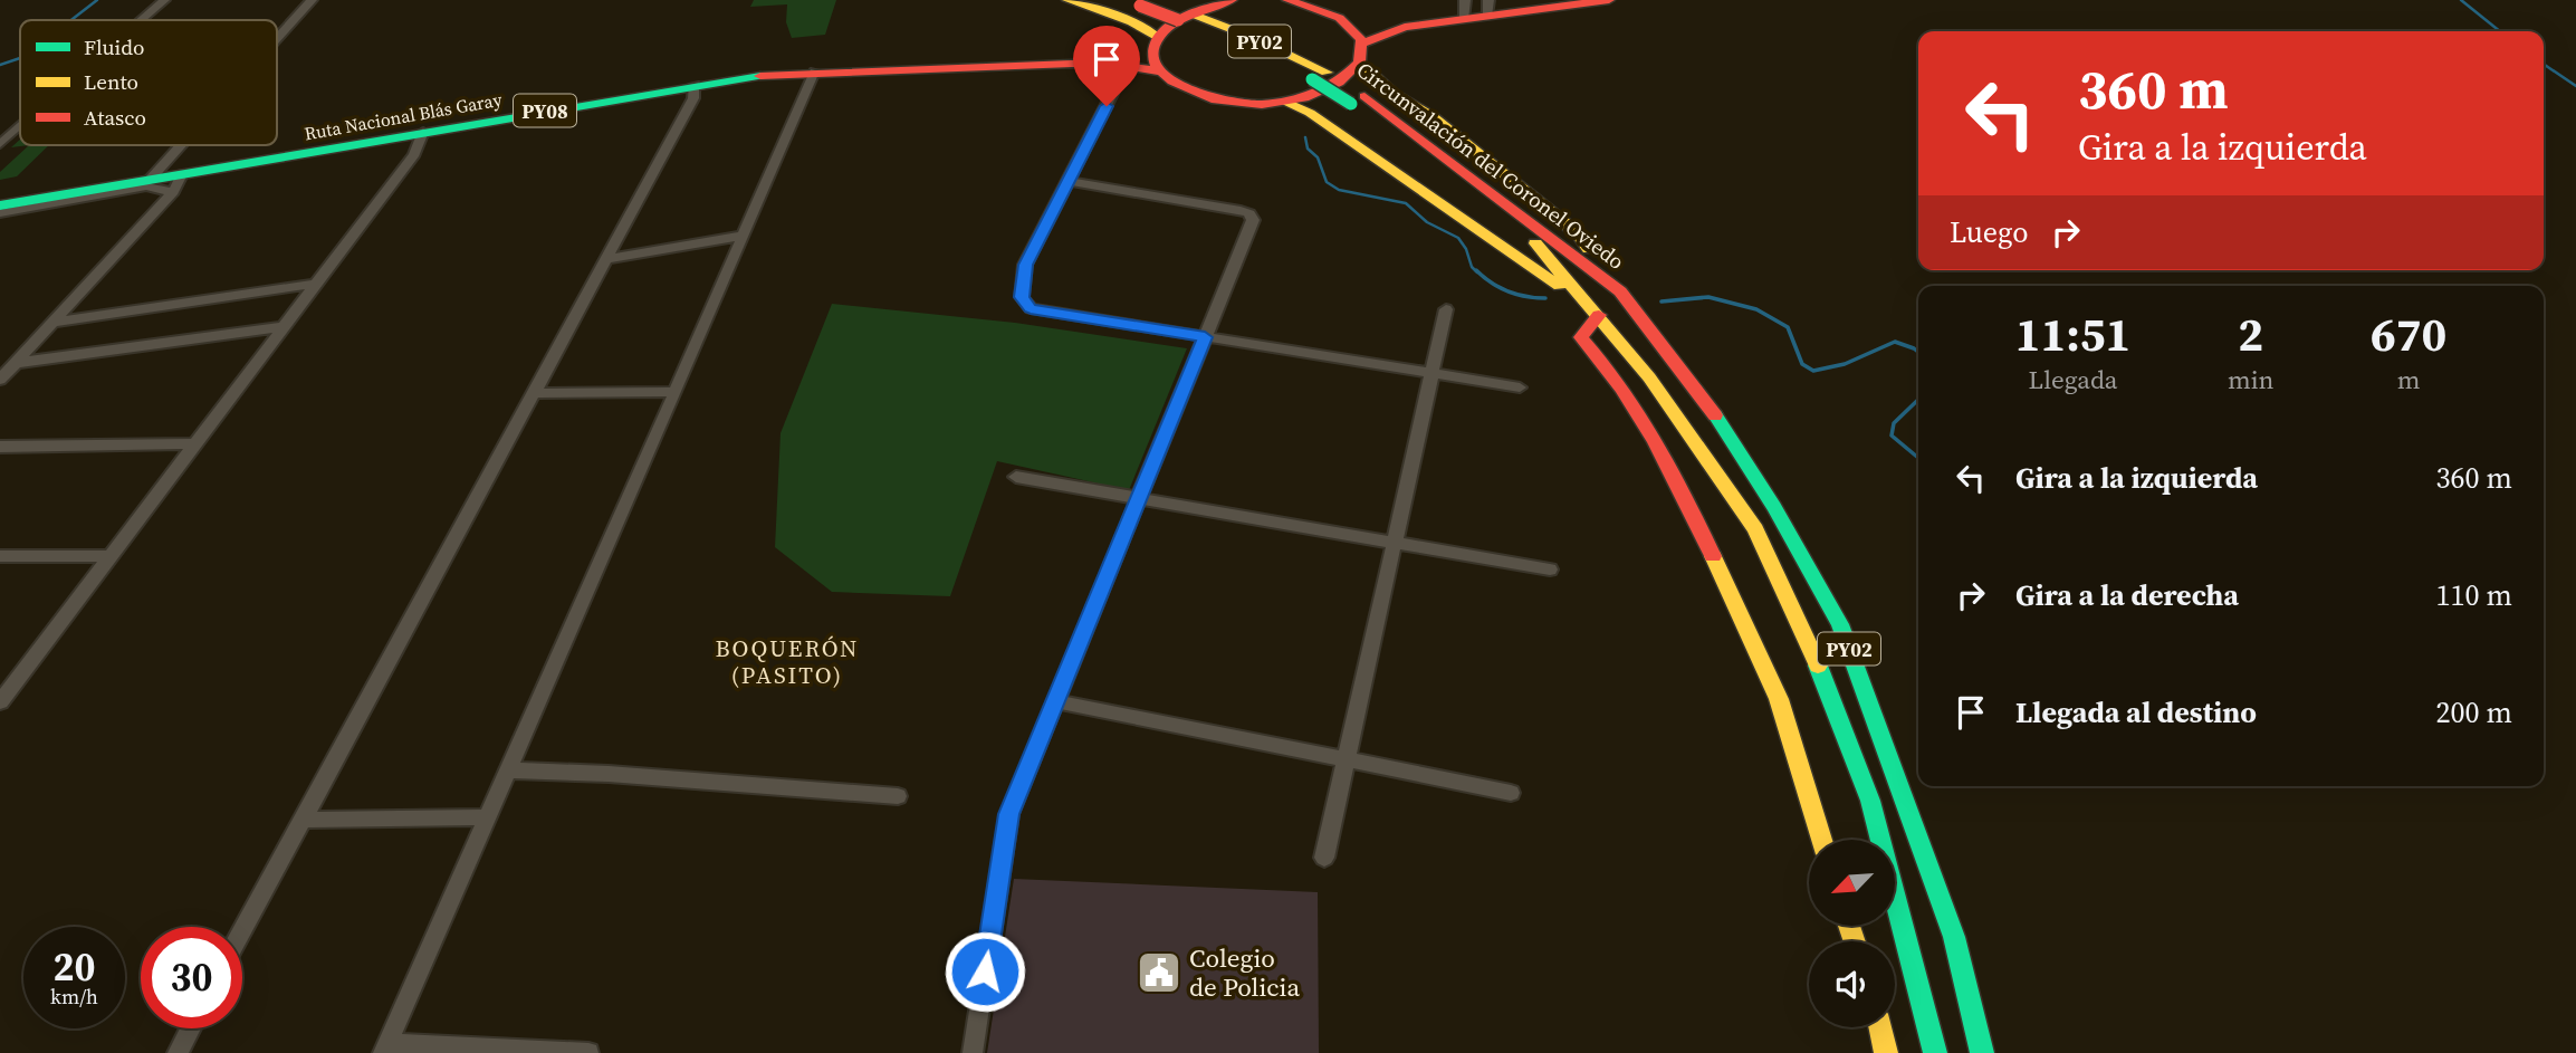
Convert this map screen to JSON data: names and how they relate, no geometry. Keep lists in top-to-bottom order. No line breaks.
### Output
{"streets":{"main road":["PY02","PY08","Ruta Nacional Blás Garay","Circunvalación del Coronel Oviedo"]},"districts":["BOQUERÓN (PASITO)"],"places":{"public building":["Colegio de Policia"]},"legend":["Fluido","Lento","Atasco"],"north":"bottom left","page":{"turn":["360 m","Gira a la izquierda"],"then":"Luego","eta":["11:51","Llegada","2","min","670","m"],"list":[{"name":"Gira a la izquierda","value":"360 m"},{"name":"Gira a la derecha","value":"110 m"},{"name":"Llegada al destino","value":"200 m"}],"speed":"20 km/h","limit":"30"}}
